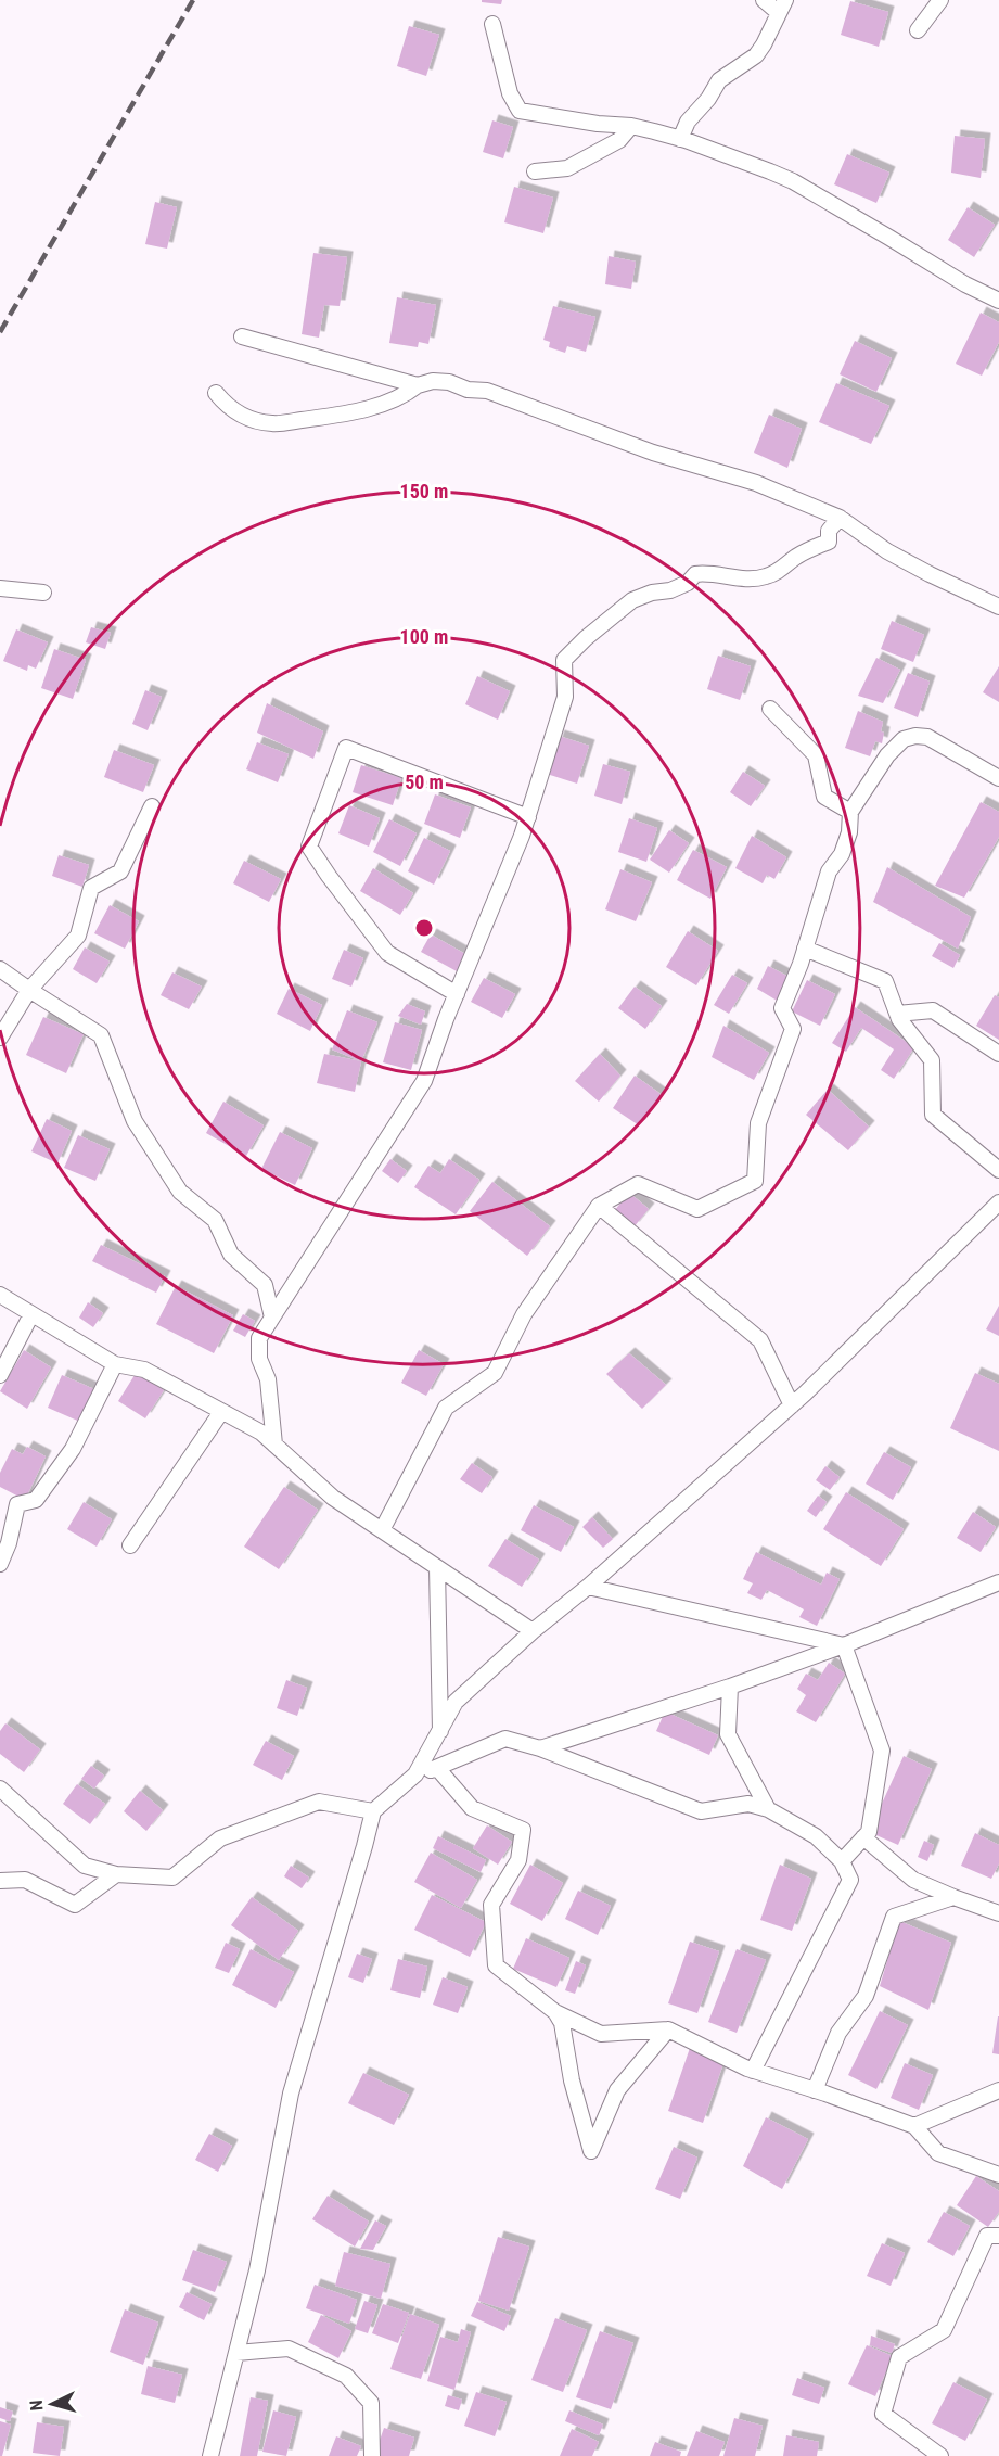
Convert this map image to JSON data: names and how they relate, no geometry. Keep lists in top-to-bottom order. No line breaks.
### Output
{"north":"left","rings":["150 m","100 m","50 m"]}
